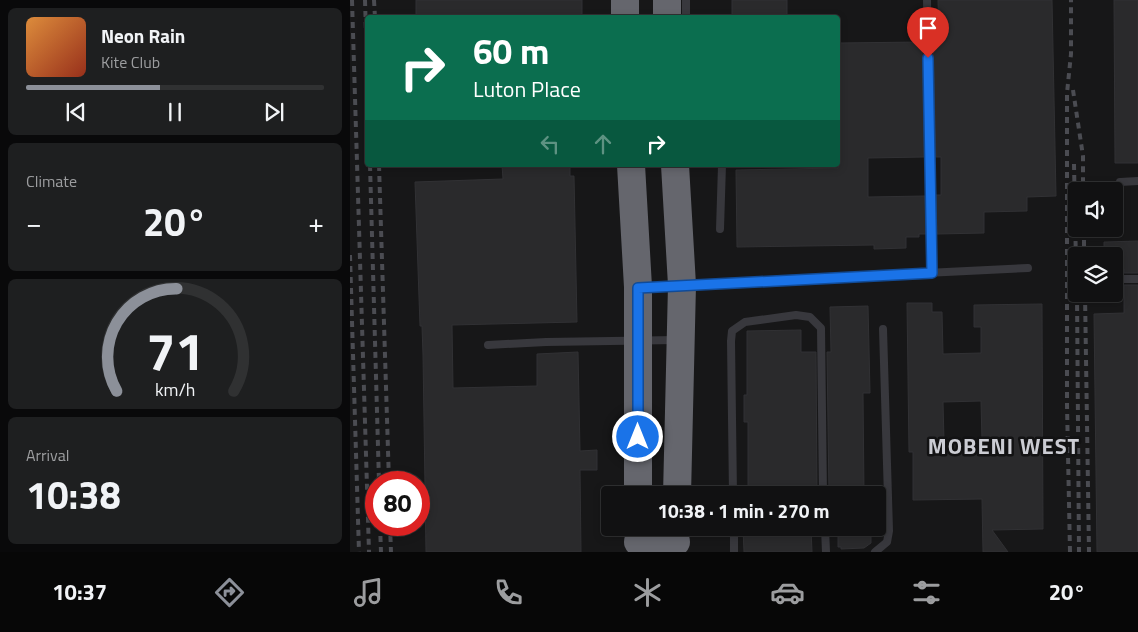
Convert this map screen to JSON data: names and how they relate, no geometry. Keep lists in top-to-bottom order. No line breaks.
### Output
{"districts":["MOBENI WEST"],"page":{"turn":["60 m","Luton Place"],"song":["Neon Rain","Kite Club"],"tile":["Climate",["Arrival","10:38"]],"heat":["−","20°","+"],"limit":"80","trip":"10:38 · 1 min · 270 m","tabs":["10:37","20°"],"gauge":["71","km/h"]}}
